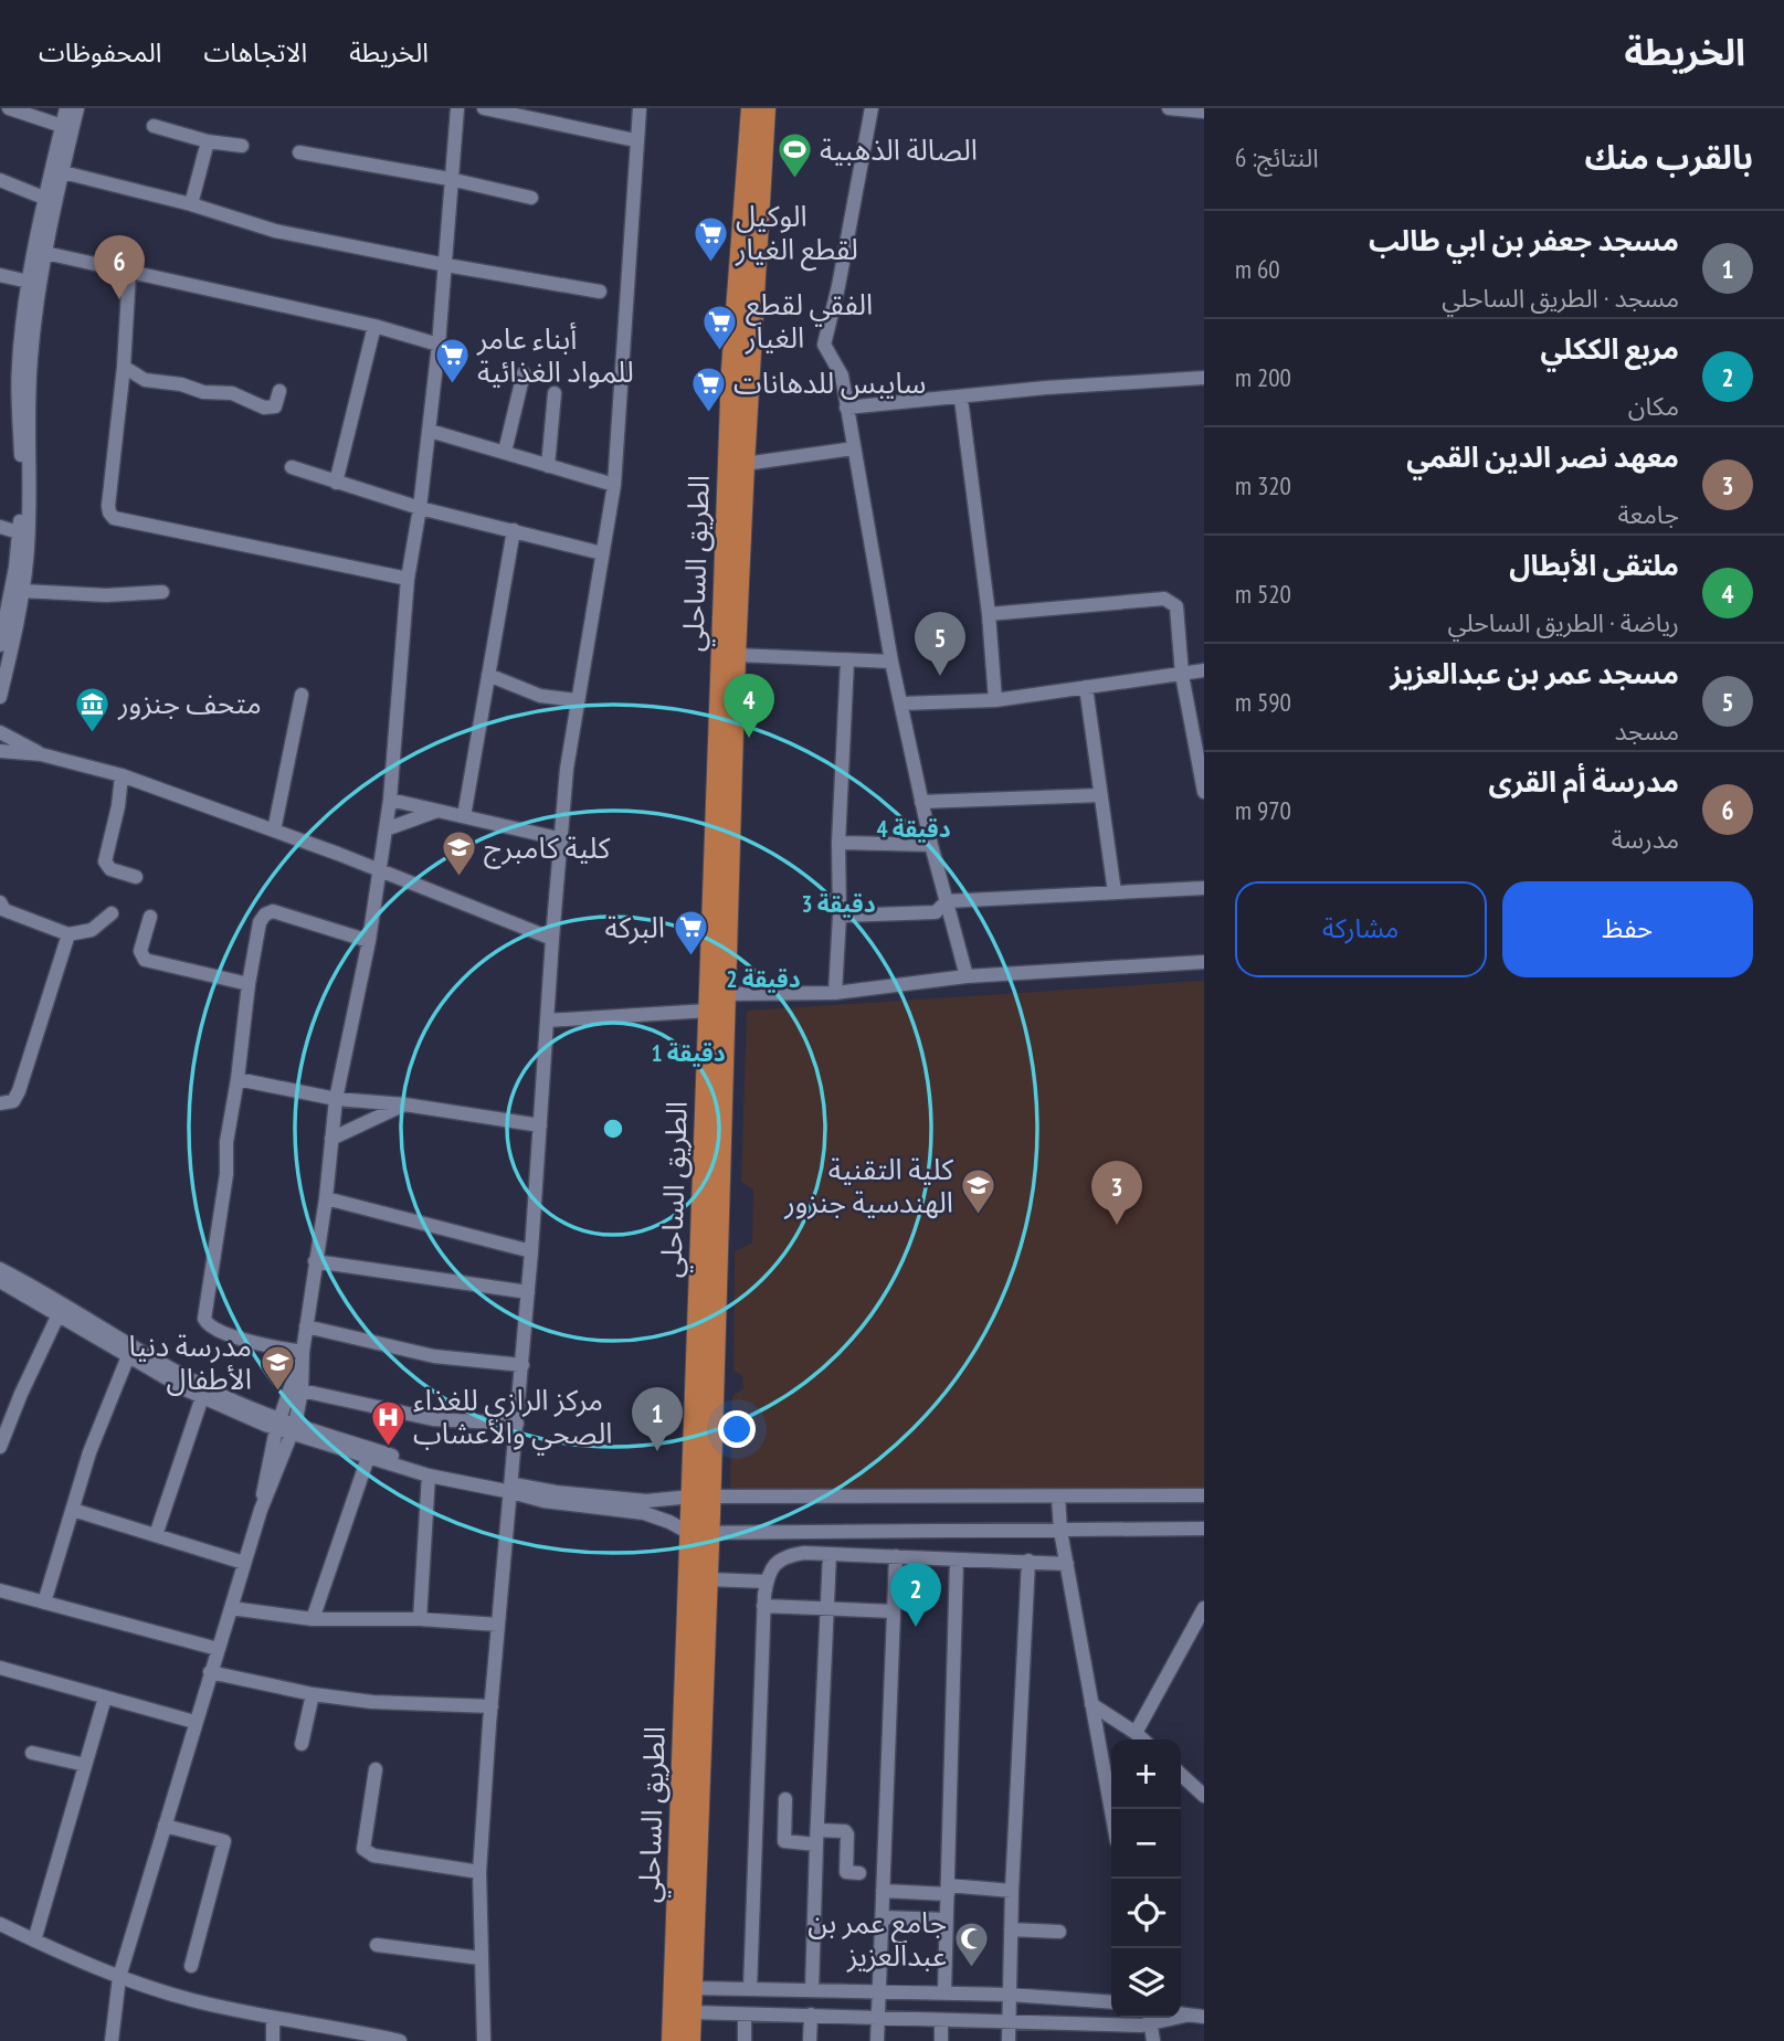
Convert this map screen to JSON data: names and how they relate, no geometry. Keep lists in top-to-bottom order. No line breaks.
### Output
{"streets":{"highway":["الطريق الساحلي"]},"places":{"sports":["الصالة الذهبية"],"supermarket":["الوكيل لقطع الغيار","الفقي لقطع الغيار","أبناء عامر للمواد الغذائية","سايبس للدهانات","البركة"],"museum":["متحف جنزور"],"school or university":["كلية كامبرج","كلية التقنية الهندسية جنزور","مدرسة دنيا الأطفال"],"hospital":["مركز الرازي للغذاء الصحي والأعشاب"],"mosque":["جامع عمر بن عبدالعزيز"]},"page":{"header":"الخريطة","nav":["الخريطة","الاتجاهات","المحفوظات"],"heading":["بالقرب منك","النتائج: 6"],"list":[{"mark":"1","name":"مسجد جعفر بن ابي طالب","note":"مسجد · الطريق الساحلي","value":"60 m"},{"mark":"2","name":"مربع الككلي","note":"مكان","value":"200 m"},{"mark":"3","name":"معهد نصر الدين القمي","note":"جامعة","value":"320 m"},{"mark":"4","name":"ملتقى الأبطال","note":"رياضة · الطريق الساحلي","value":"520 m"},{"mark":"5","name":"مسجد عمر بن عبدالعزيز","note":"مسجد","value":"590 m"},{"mark":"6","name":"مدرسة أم القرى","note":"مدرسة","value":"970 m"}],"pins":["6","5","4","3","1","2"],"buttons":["حفظ","مشاركة"],"map_buttons":["+","−"]},"rings":["4 دقيقة","3 دقيقة","2 دقيقة","1 دقيقة"]}
